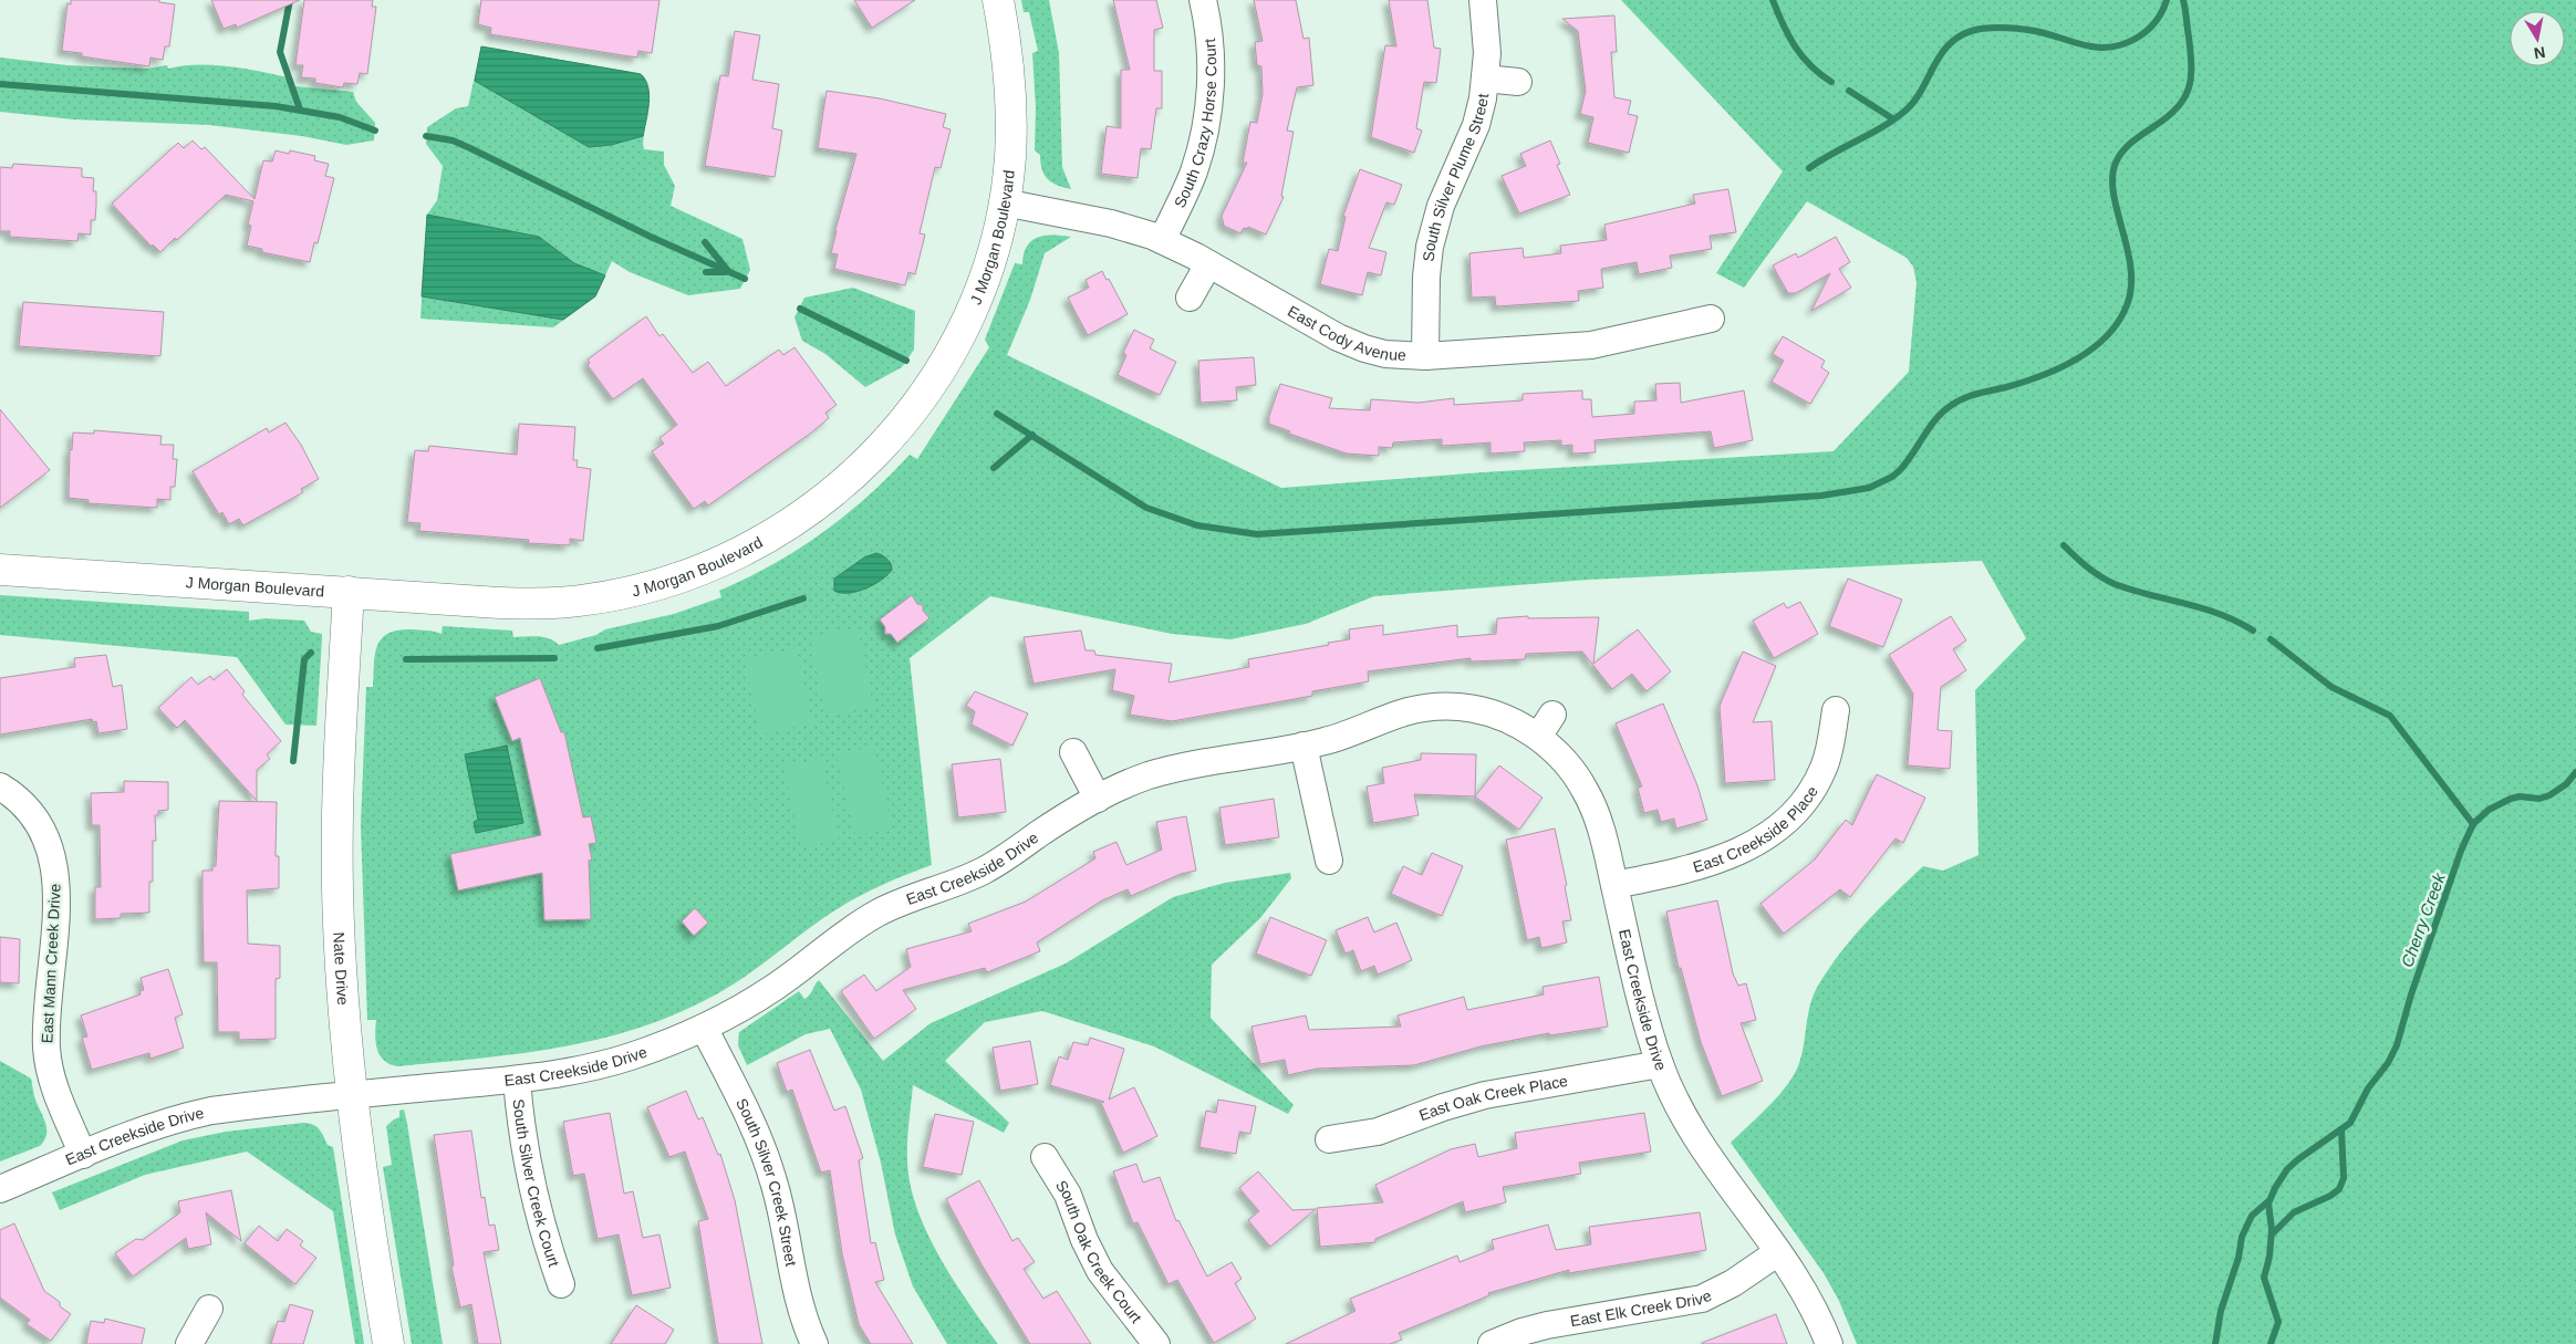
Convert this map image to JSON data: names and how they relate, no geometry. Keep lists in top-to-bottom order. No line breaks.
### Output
{"streets":{"street":["South Crazy Horse Court","South Silver Plume Street","J Morgan Boulevard","East Cody Avenue","East Creekside Place","East Creekside Drive","East Mann Creek Drive","Nate Drive","East Oak Creek Place","South Silver Creek Court","South Silver Creek Street","South Oak Creek Court","East Elk Creek Drive"]},"crossings":[["South Crazy Horse Court","East Cody Avenue"],["South Silver Plume Street","East Cody Avenue"],["J Morgan Boulevard","East Cody Avenue"],["J Morgan Boulevard","Nate Drive"],["East Creekside Place","East Creekside Drive"],["East Creekside Drive","East Mann Creek Drive"],["East Creekside Drive","Nate Drive"],["East Creekside Drive","East Oak Creek Place"],["East Creekside Drive","South Silver Creek Court"],["East Creekside Drive","South Silver Creek Street"],["East Creekside Drive","East Elk Creek Drive"]],"water":["Cherry Creek"],"north":"bottom"}
